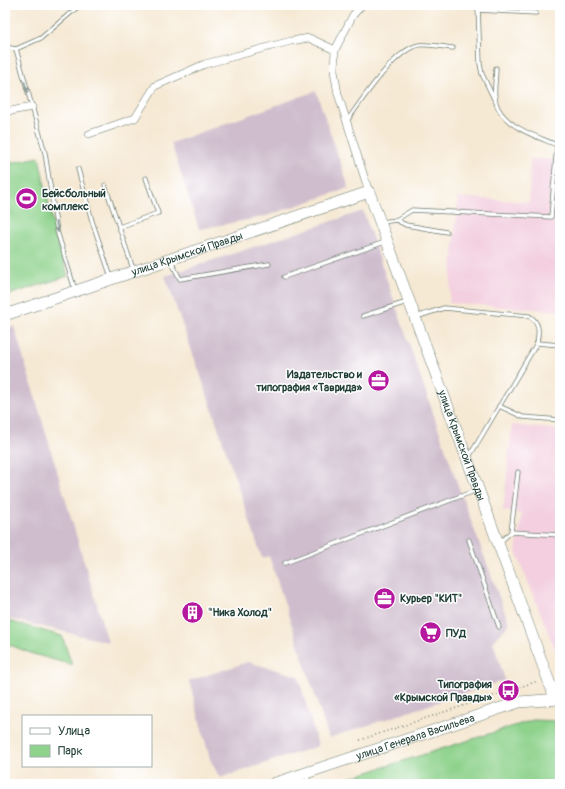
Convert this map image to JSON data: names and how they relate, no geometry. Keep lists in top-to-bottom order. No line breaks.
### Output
{"streets":{"street":["улица Крымской Правды","улица Генерала Васильева"]},"crossings":[["улица Крымской Правды","улица Генерала Васильева"]],"places":{"sports":["Бейсбольный комплекс"],"office":["Издательство и типография «Таврида»","Курьер \"КИТ\""],"building":["\"Ника Холод\""],"supermarket":["ПУД"],"bus stop":["Типография «Крымской Правды»"]},"legend":["Улица","Парк"]}
